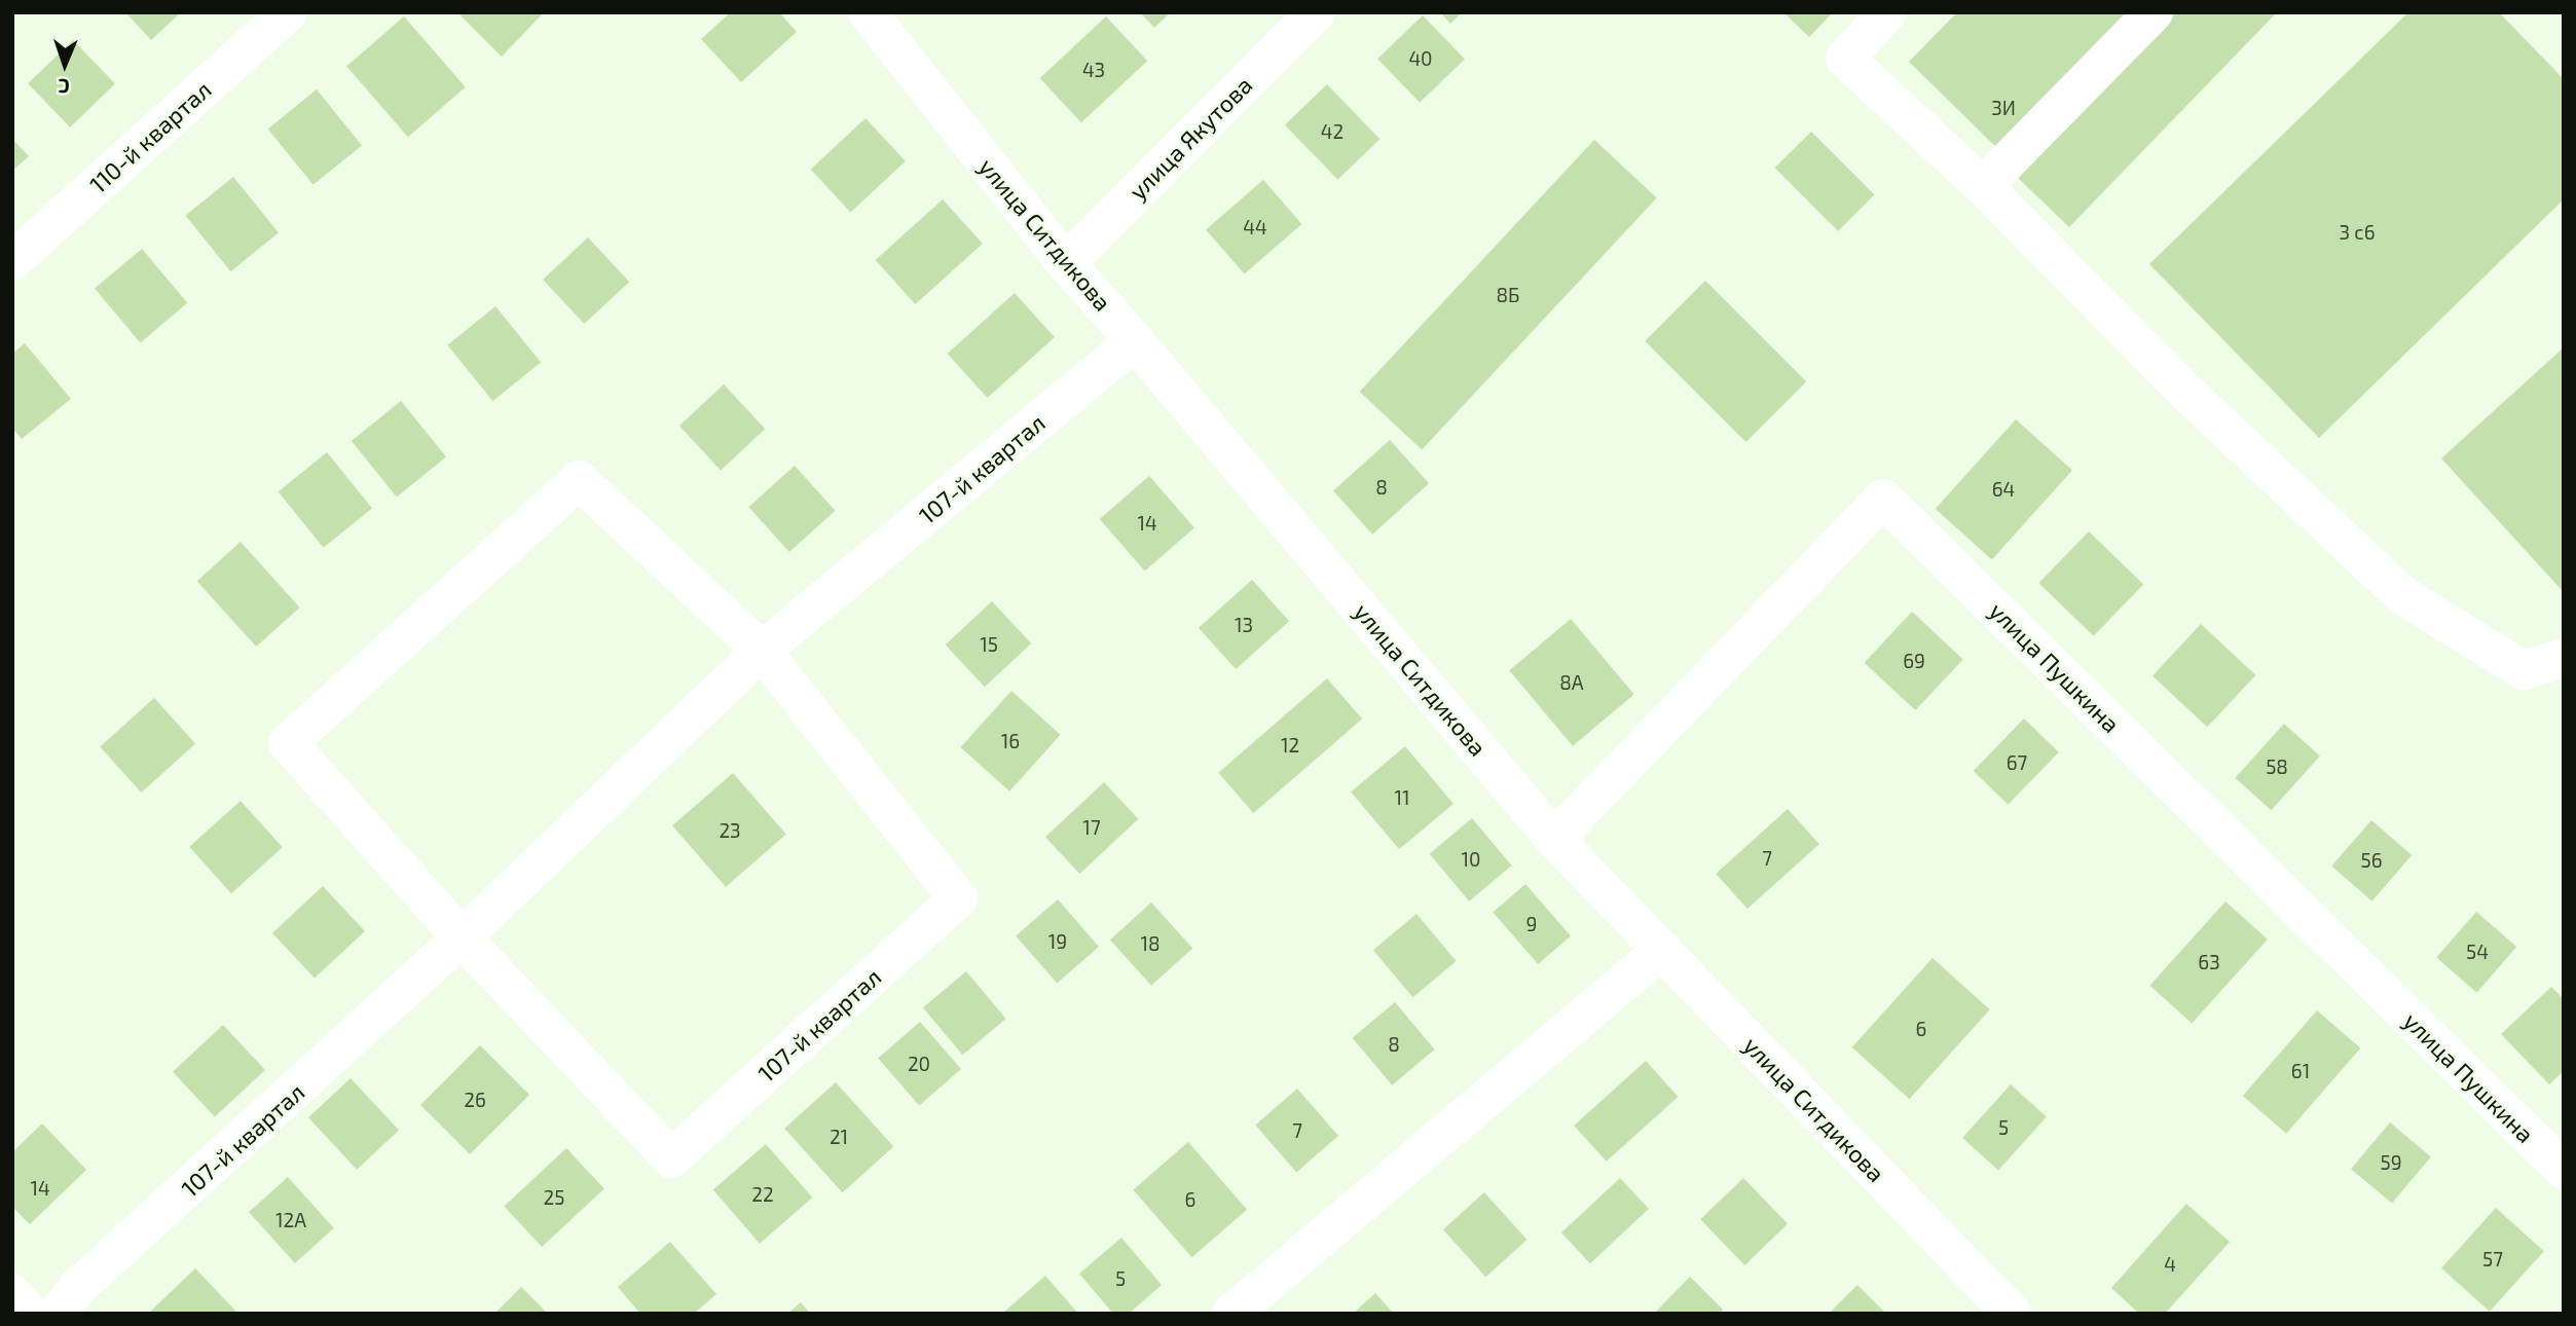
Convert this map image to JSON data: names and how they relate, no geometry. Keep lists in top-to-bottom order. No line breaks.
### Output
{"streets":{"street":["110-й квартал","улица Якутова","улица Ситдикова","107-й квартал","улица Пушкина"]},"crossings":[["улица Якутова","улица Ситдикова"],["улица Ситдикова","107-й квартал"],["улица Ситдикова","улица Пушкина"]],"house_numbers":["40","43","3И","42","44","3 с6","8Б","8","64","14","13","15","69","8А","16","12","67","58","11","17","23","7","10","56","9","19","18","54","63","6","8","20","61","26","5","7","21","59","14","22","25","6","12А","57","4","5"],"north":"bottom"}
